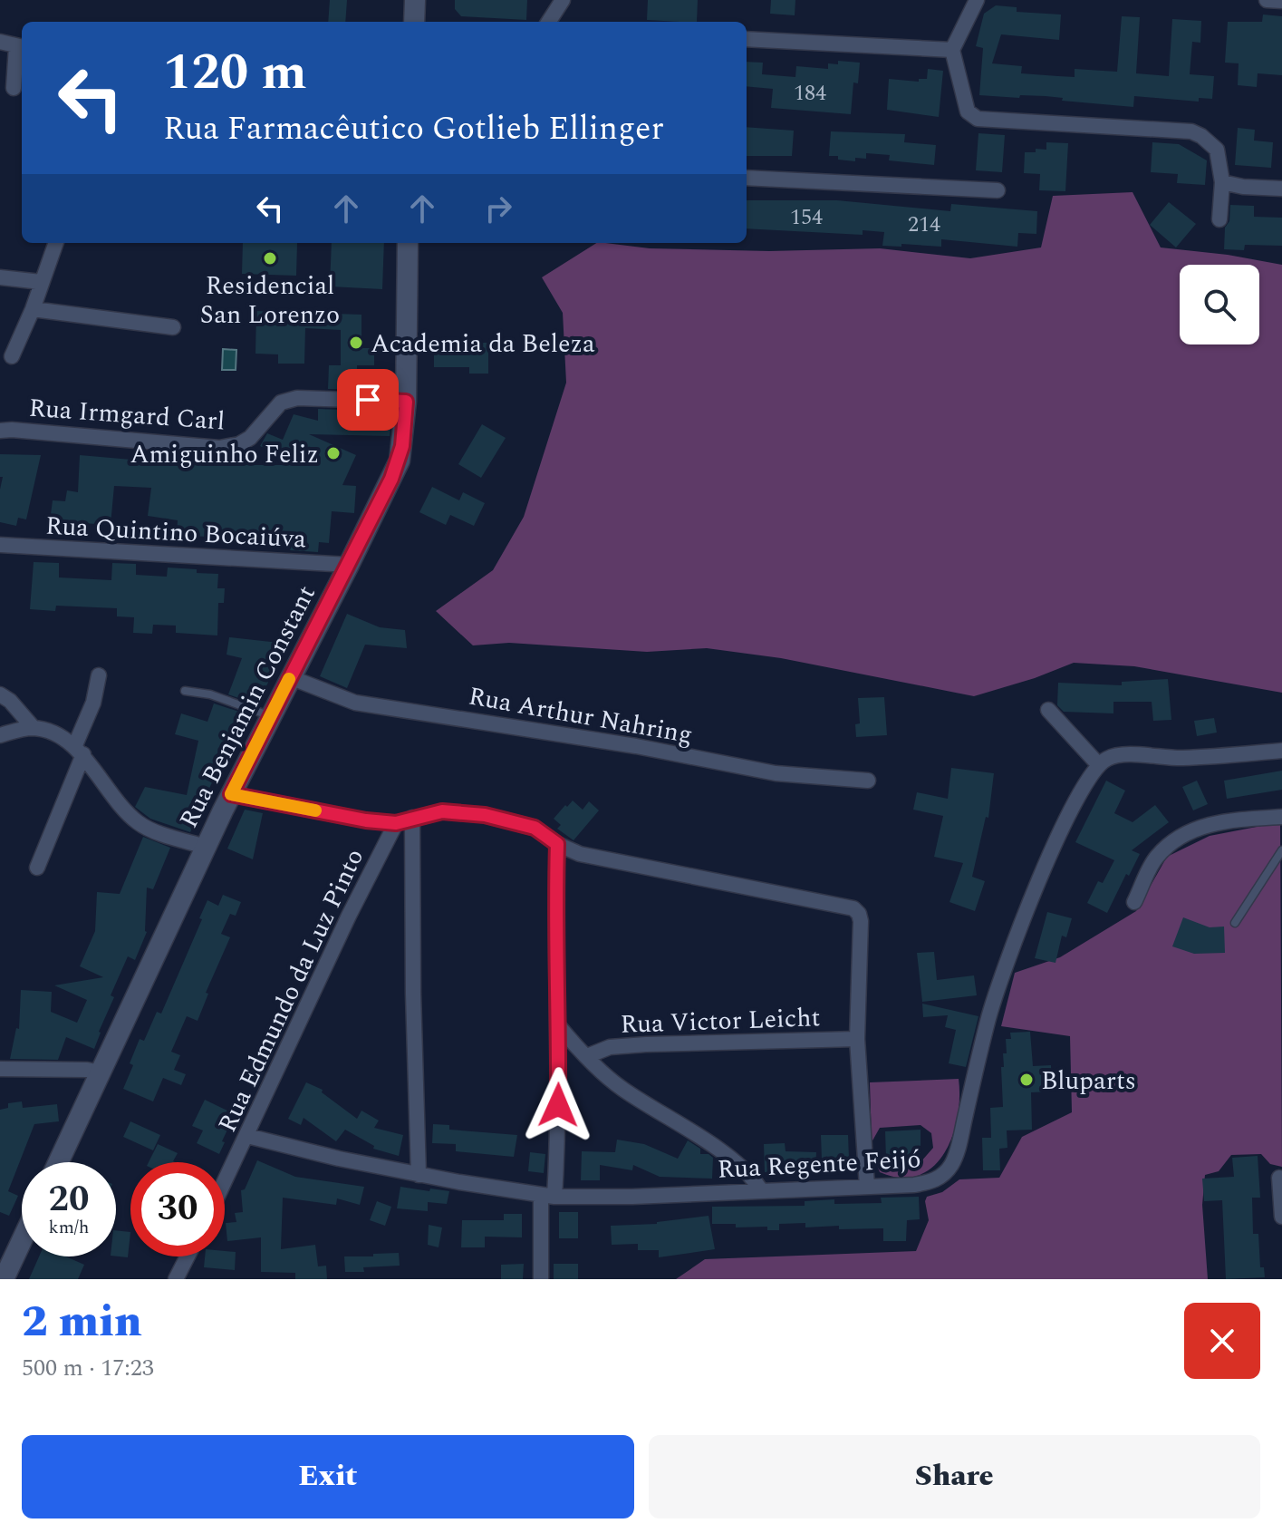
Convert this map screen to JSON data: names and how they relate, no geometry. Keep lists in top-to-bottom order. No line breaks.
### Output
{"streets":{"main road":["Rua Benjamin Constant"],"street":["Rua Irmgard Carl","Rua Quintino Bocaiúva","Rua Arthur Nahring","Rua Edmundo da Luz Pinto","Rua Victor Leicht","Rua Regente Feijó"]},"crossings":[["Rua Irmgard Carl","Rua Benjamin Constant"],["Rua Quintino Bocaiúva","Rua Benjamin Constant"],["Rua Benjamin Constant","Rua Arthur Nahring"],["Rua Edmundo da Luz Pinto","Rua Regente Feijó"]],"places":["Residencial San Lorenzo","Academia da Beleza","Amiguinho Feliz","Bluparts"],"house_numbers":["184","154","214"],"page":{"turn":["120 m","Rua Farmacêutico Gotlieb Ellinger"],"speed":"20 km/h","limit":"30","heading":["2 min","500 m · 17:23"],"buttons":["Exit","Share"]}}
